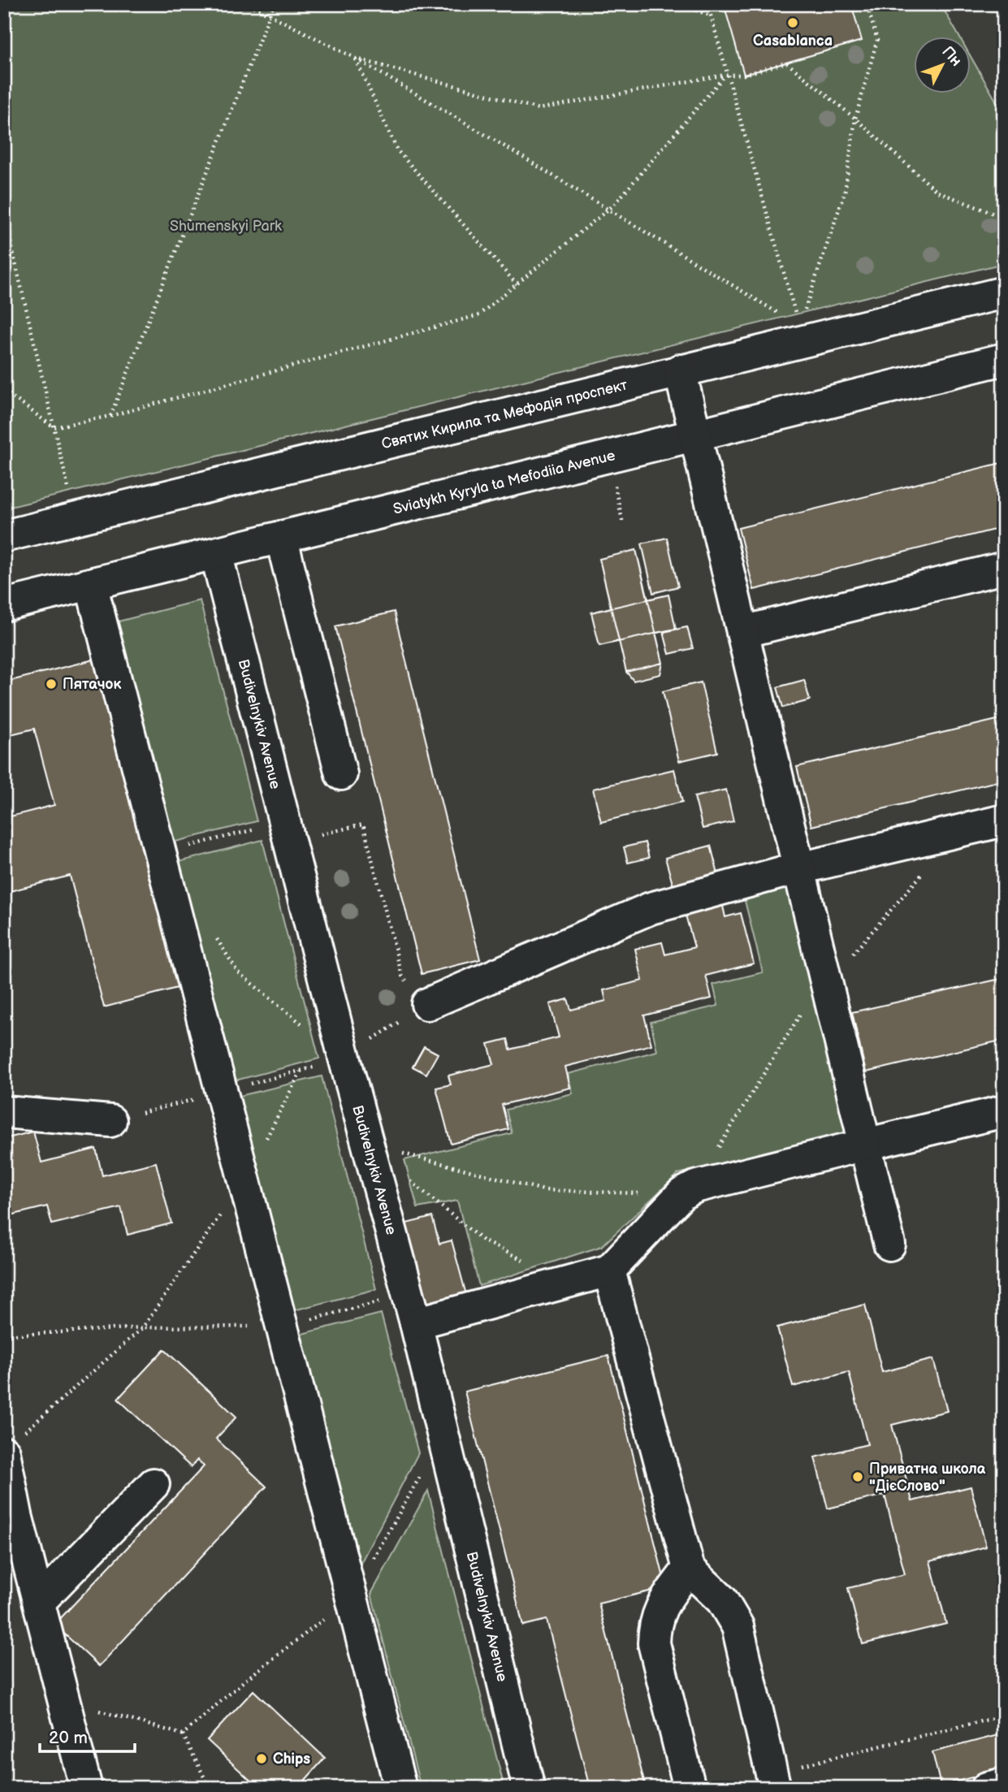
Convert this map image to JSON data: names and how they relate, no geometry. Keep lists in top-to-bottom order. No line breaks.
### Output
{"streets":{"street":["Святих Кирила та Мефодія проспект","Sviatykh Kyryla ta Mefodiia Avenue","Budivelnykiv Avenue"]},"crossings":[["Sviatykh Kyryla ta Mefodiia Avenue","Budivelnykiv Avenue"]],"parks":["Shumenskyi Park"],"places":["Casablanca","Пятачок","Приватна школа \"ДієСлово\"","Chips"],"scale_bar":"20 m","north":"top right"}
